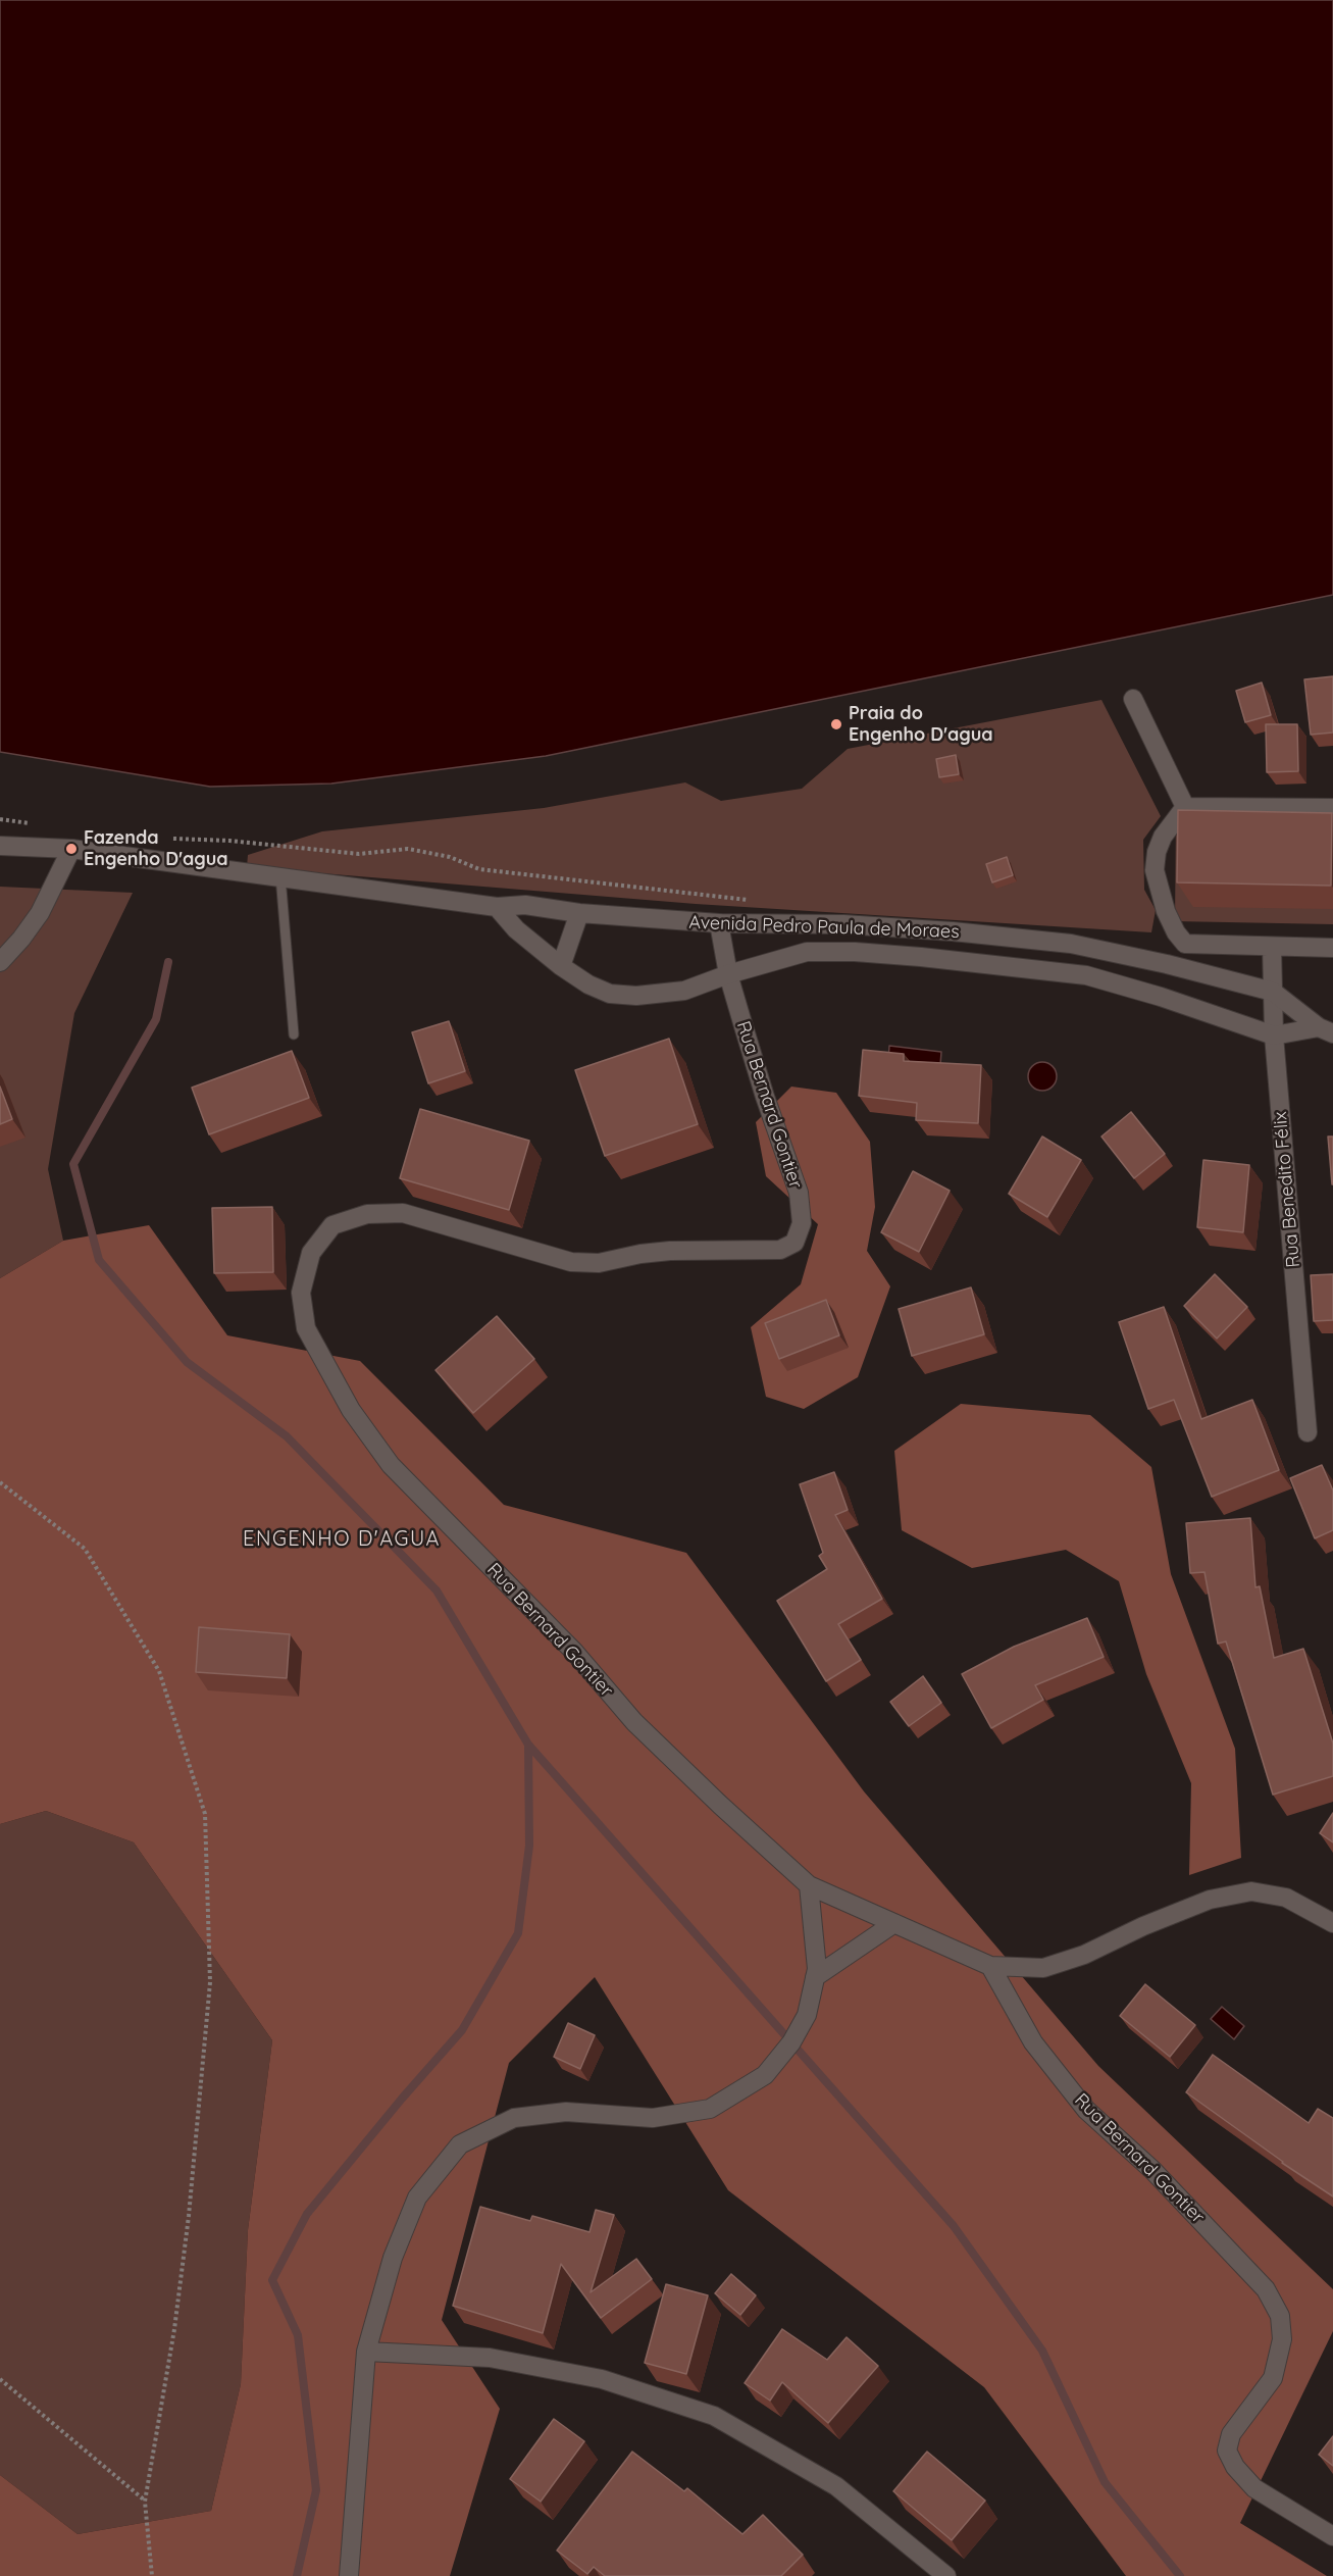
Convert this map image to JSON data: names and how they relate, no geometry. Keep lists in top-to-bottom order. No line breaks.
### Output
{"streets":{"street":["Avenida Pedro Paula de Moraes","Rua Bernard Gontier","Rua Benedito Félix"]},"crossings":[["Avenida Pedro Paula de Moraes","Rua Bernard Gontier"],["Avenida Pedro Paula de Moraes","Rua Benedito Félix"]],"districts":["ENGENHO D'AGUA"],"places":["Praia do Engenho D'agua","Fazenda Engenho D'agua"]}
